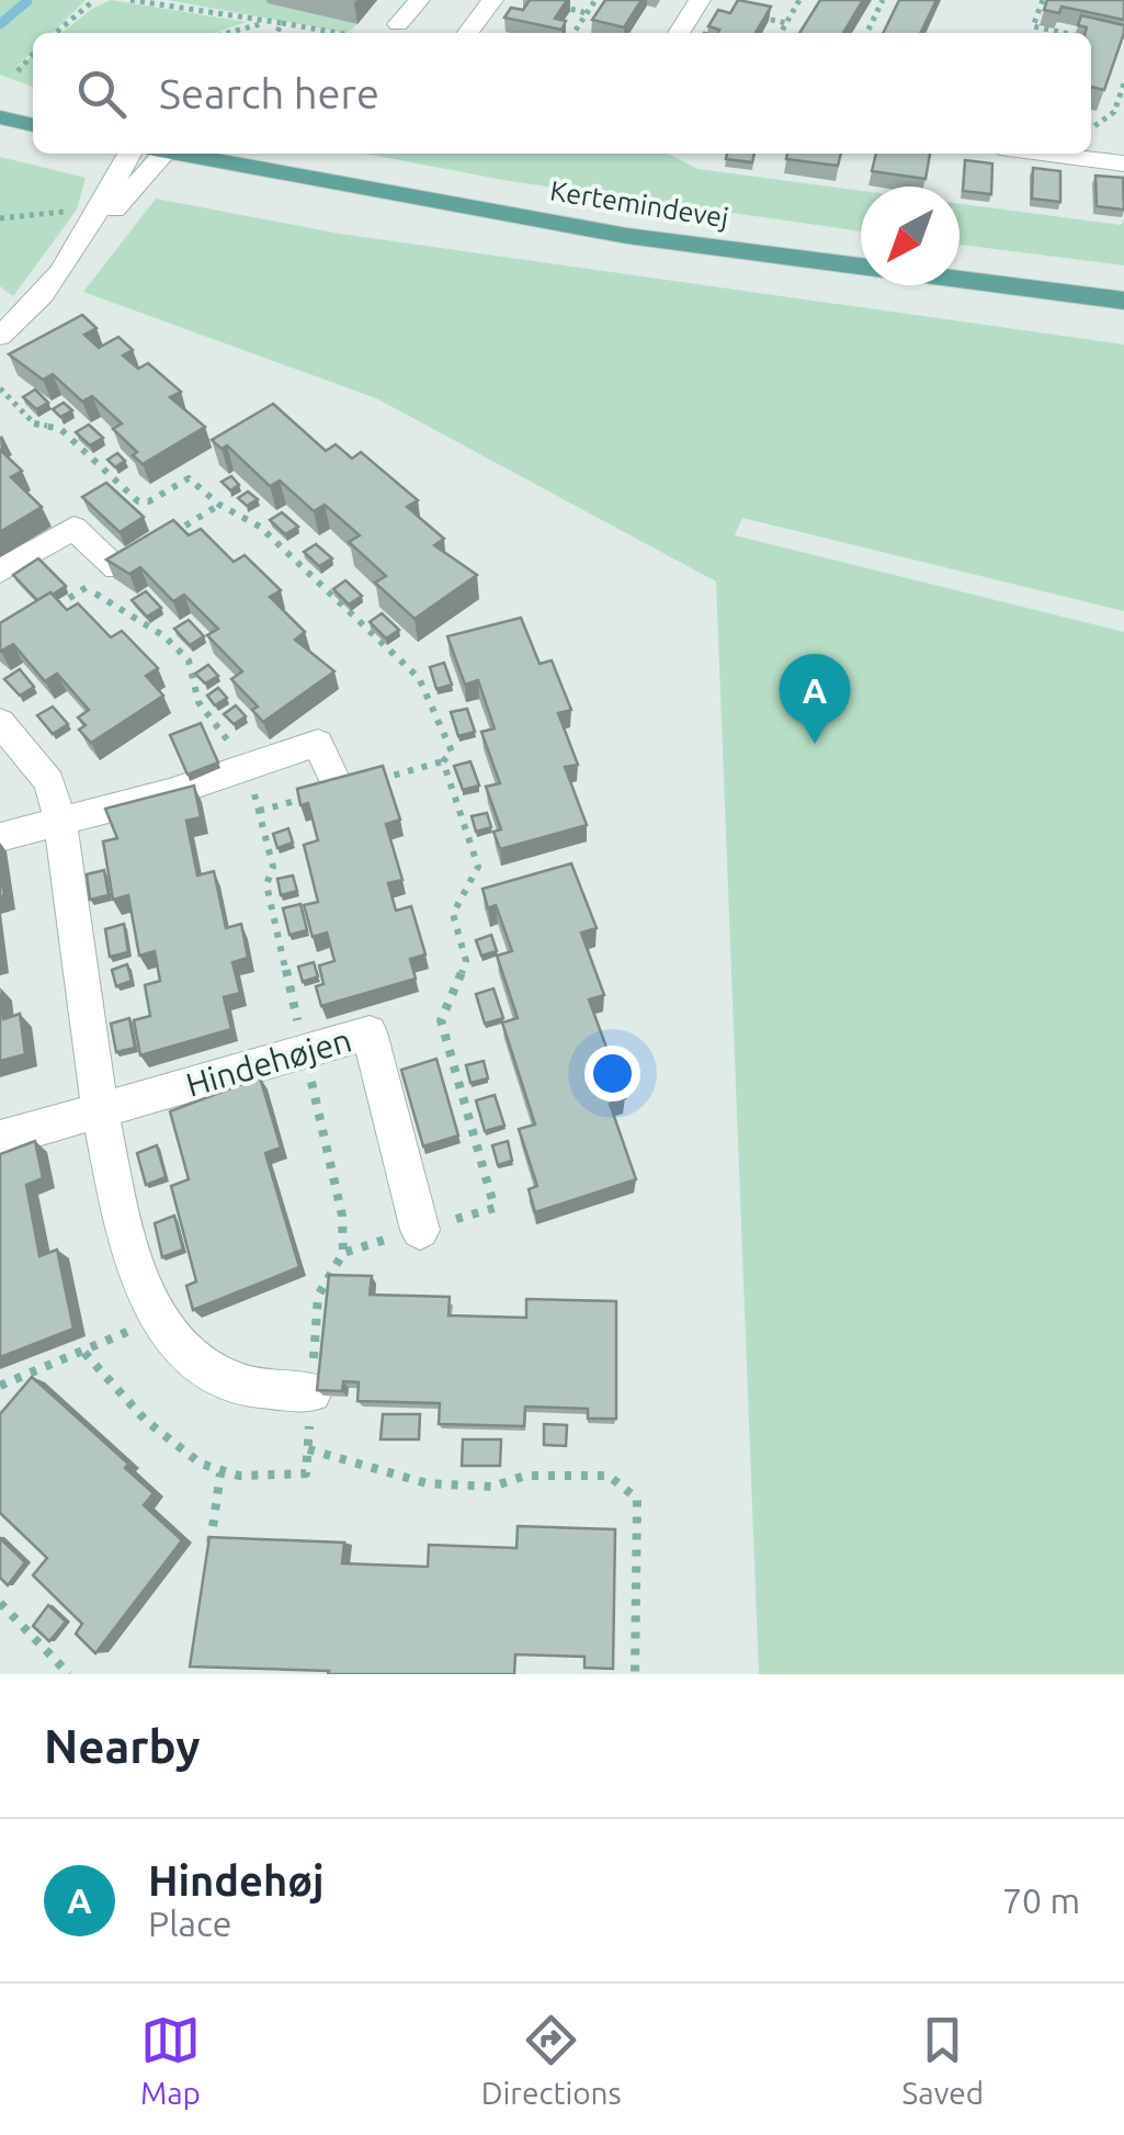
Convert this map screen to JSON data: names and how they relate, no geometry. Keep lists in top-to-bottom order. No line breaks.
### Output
{"streets":{"main road":["Kertemindevej"],"street":["Hindehøjen"]},"north":"bottom left","page":{"search":"Search here","pins":"A","heading":"Nearby","list":[{"mark":"A","name":"Hindehøj","note":"Place","value":"70 m"}],"nav":["Map","Directions","Saved"]}}
